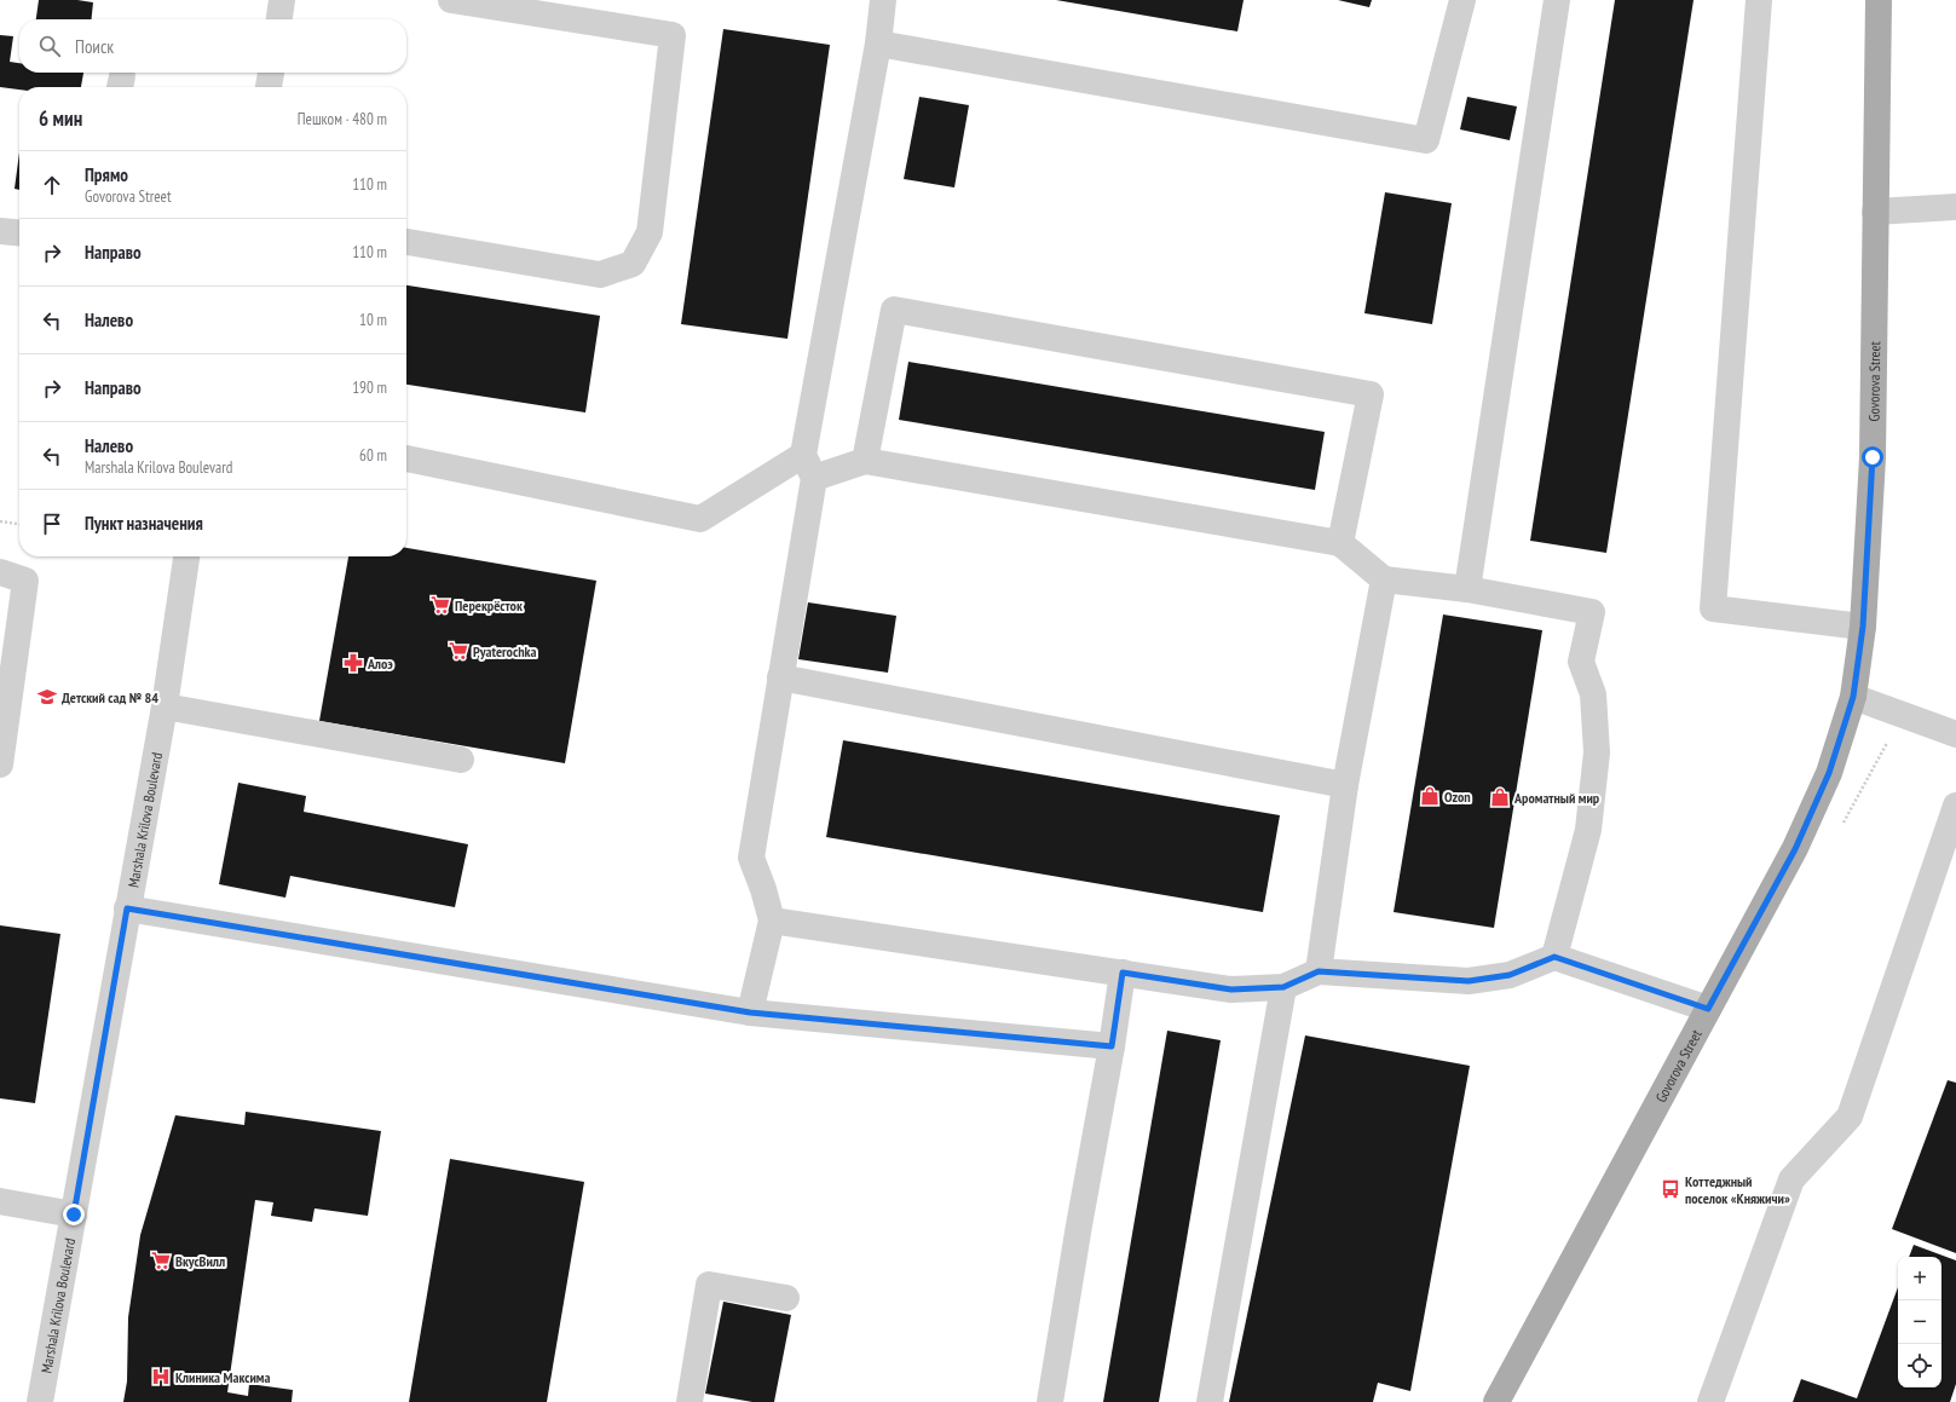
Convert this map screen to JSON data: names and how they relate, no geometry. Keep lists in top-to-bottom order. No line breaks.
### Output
{"streets":{"main road":["Govorova Street"],"street":["Marshala Krilova Boulevard"]},"places":{"supermarket":["Перекрёсток","Pyaterochka","ВкусВилл"],"pharmacy":["Алоэ"],"school or university":["Детский сад № 84"],"shop":["Ozon","Ароматный мир"],"bus stop":["Коттеджный поселок «Княжичи»"],"hospital":["Клиника Максима"]},"page":{"search":"Поиск","heading":["6 мин","Пешком · 480 m"],"list":[["Прямо","Govorova Street","110 m"],["Направо","110 m"],["Налево","10 m"],["Направо","190 m"],["Налево","Marshala Krilova Boulevard","60 m"],"Пункт назначения"],"map_buttons":["+","−"]}}
